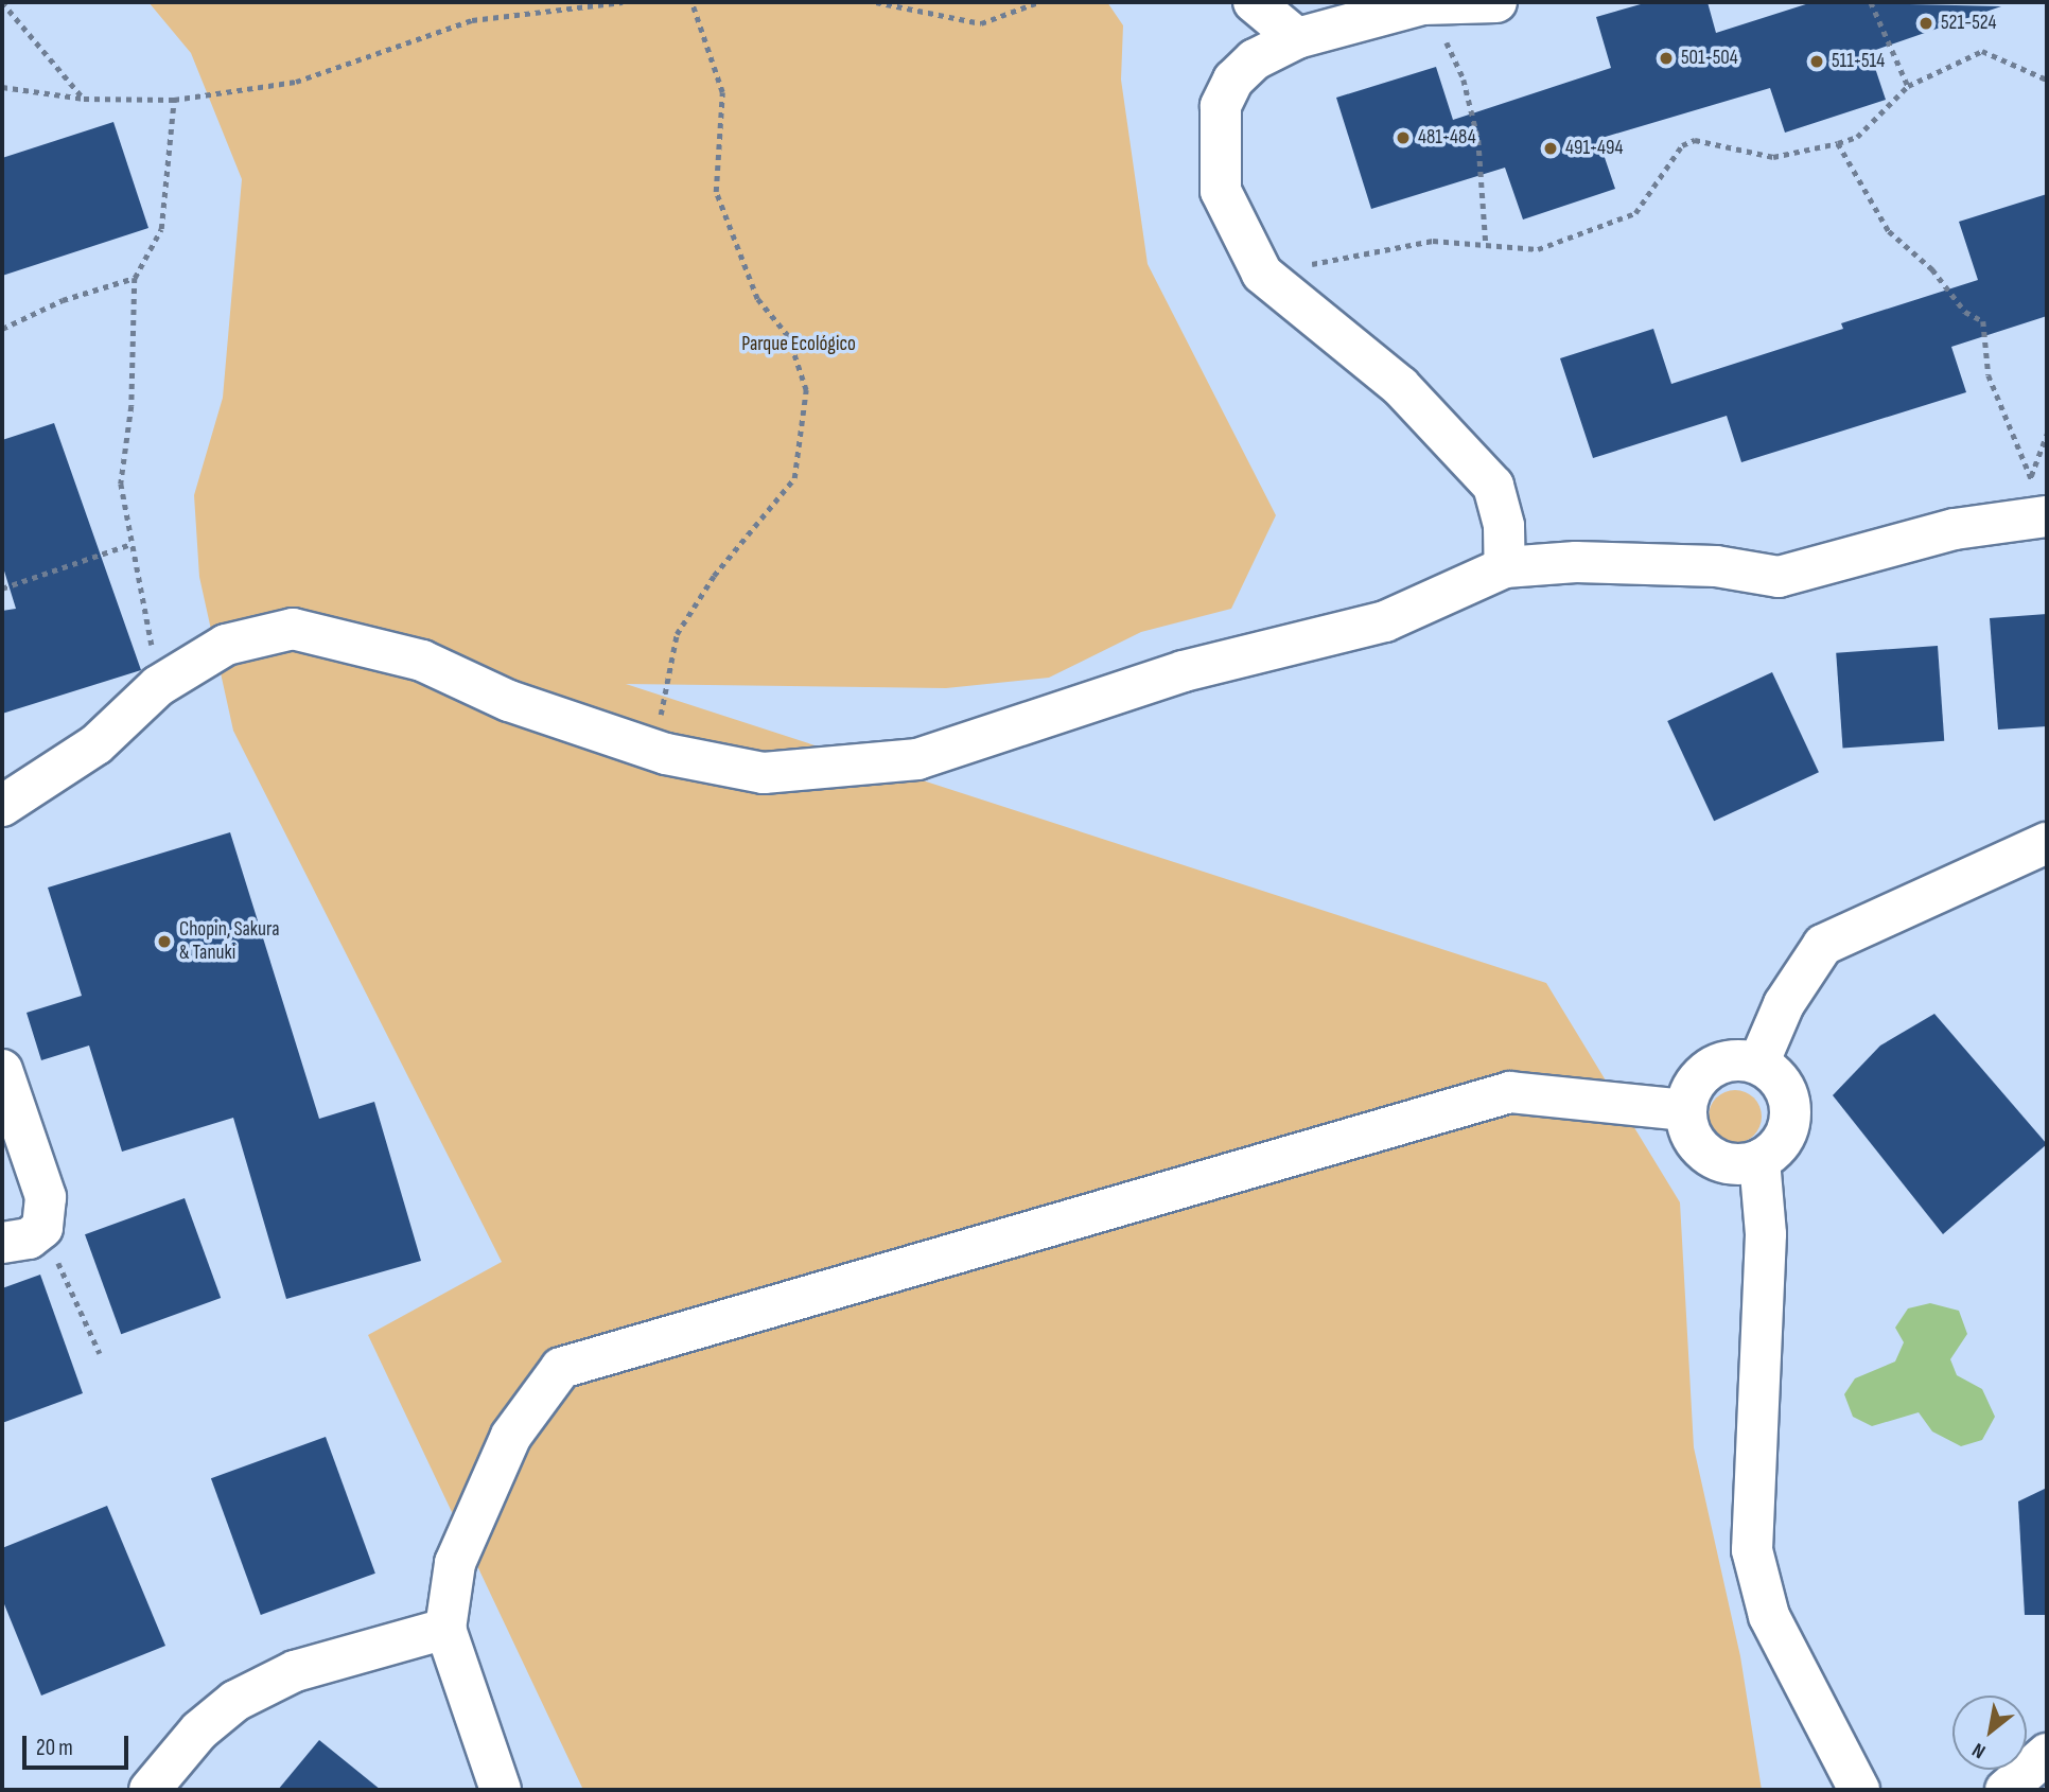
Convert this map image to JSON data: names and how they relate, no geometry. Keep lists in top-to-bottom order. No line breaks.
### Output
{"parks":["Parque Ecológico"],"places":["521-524","501-504","511-514","481-484","491-494","Chopin, Sakura & Tanuki"],"scale_bar":"20 m","north":"bottom left"}
